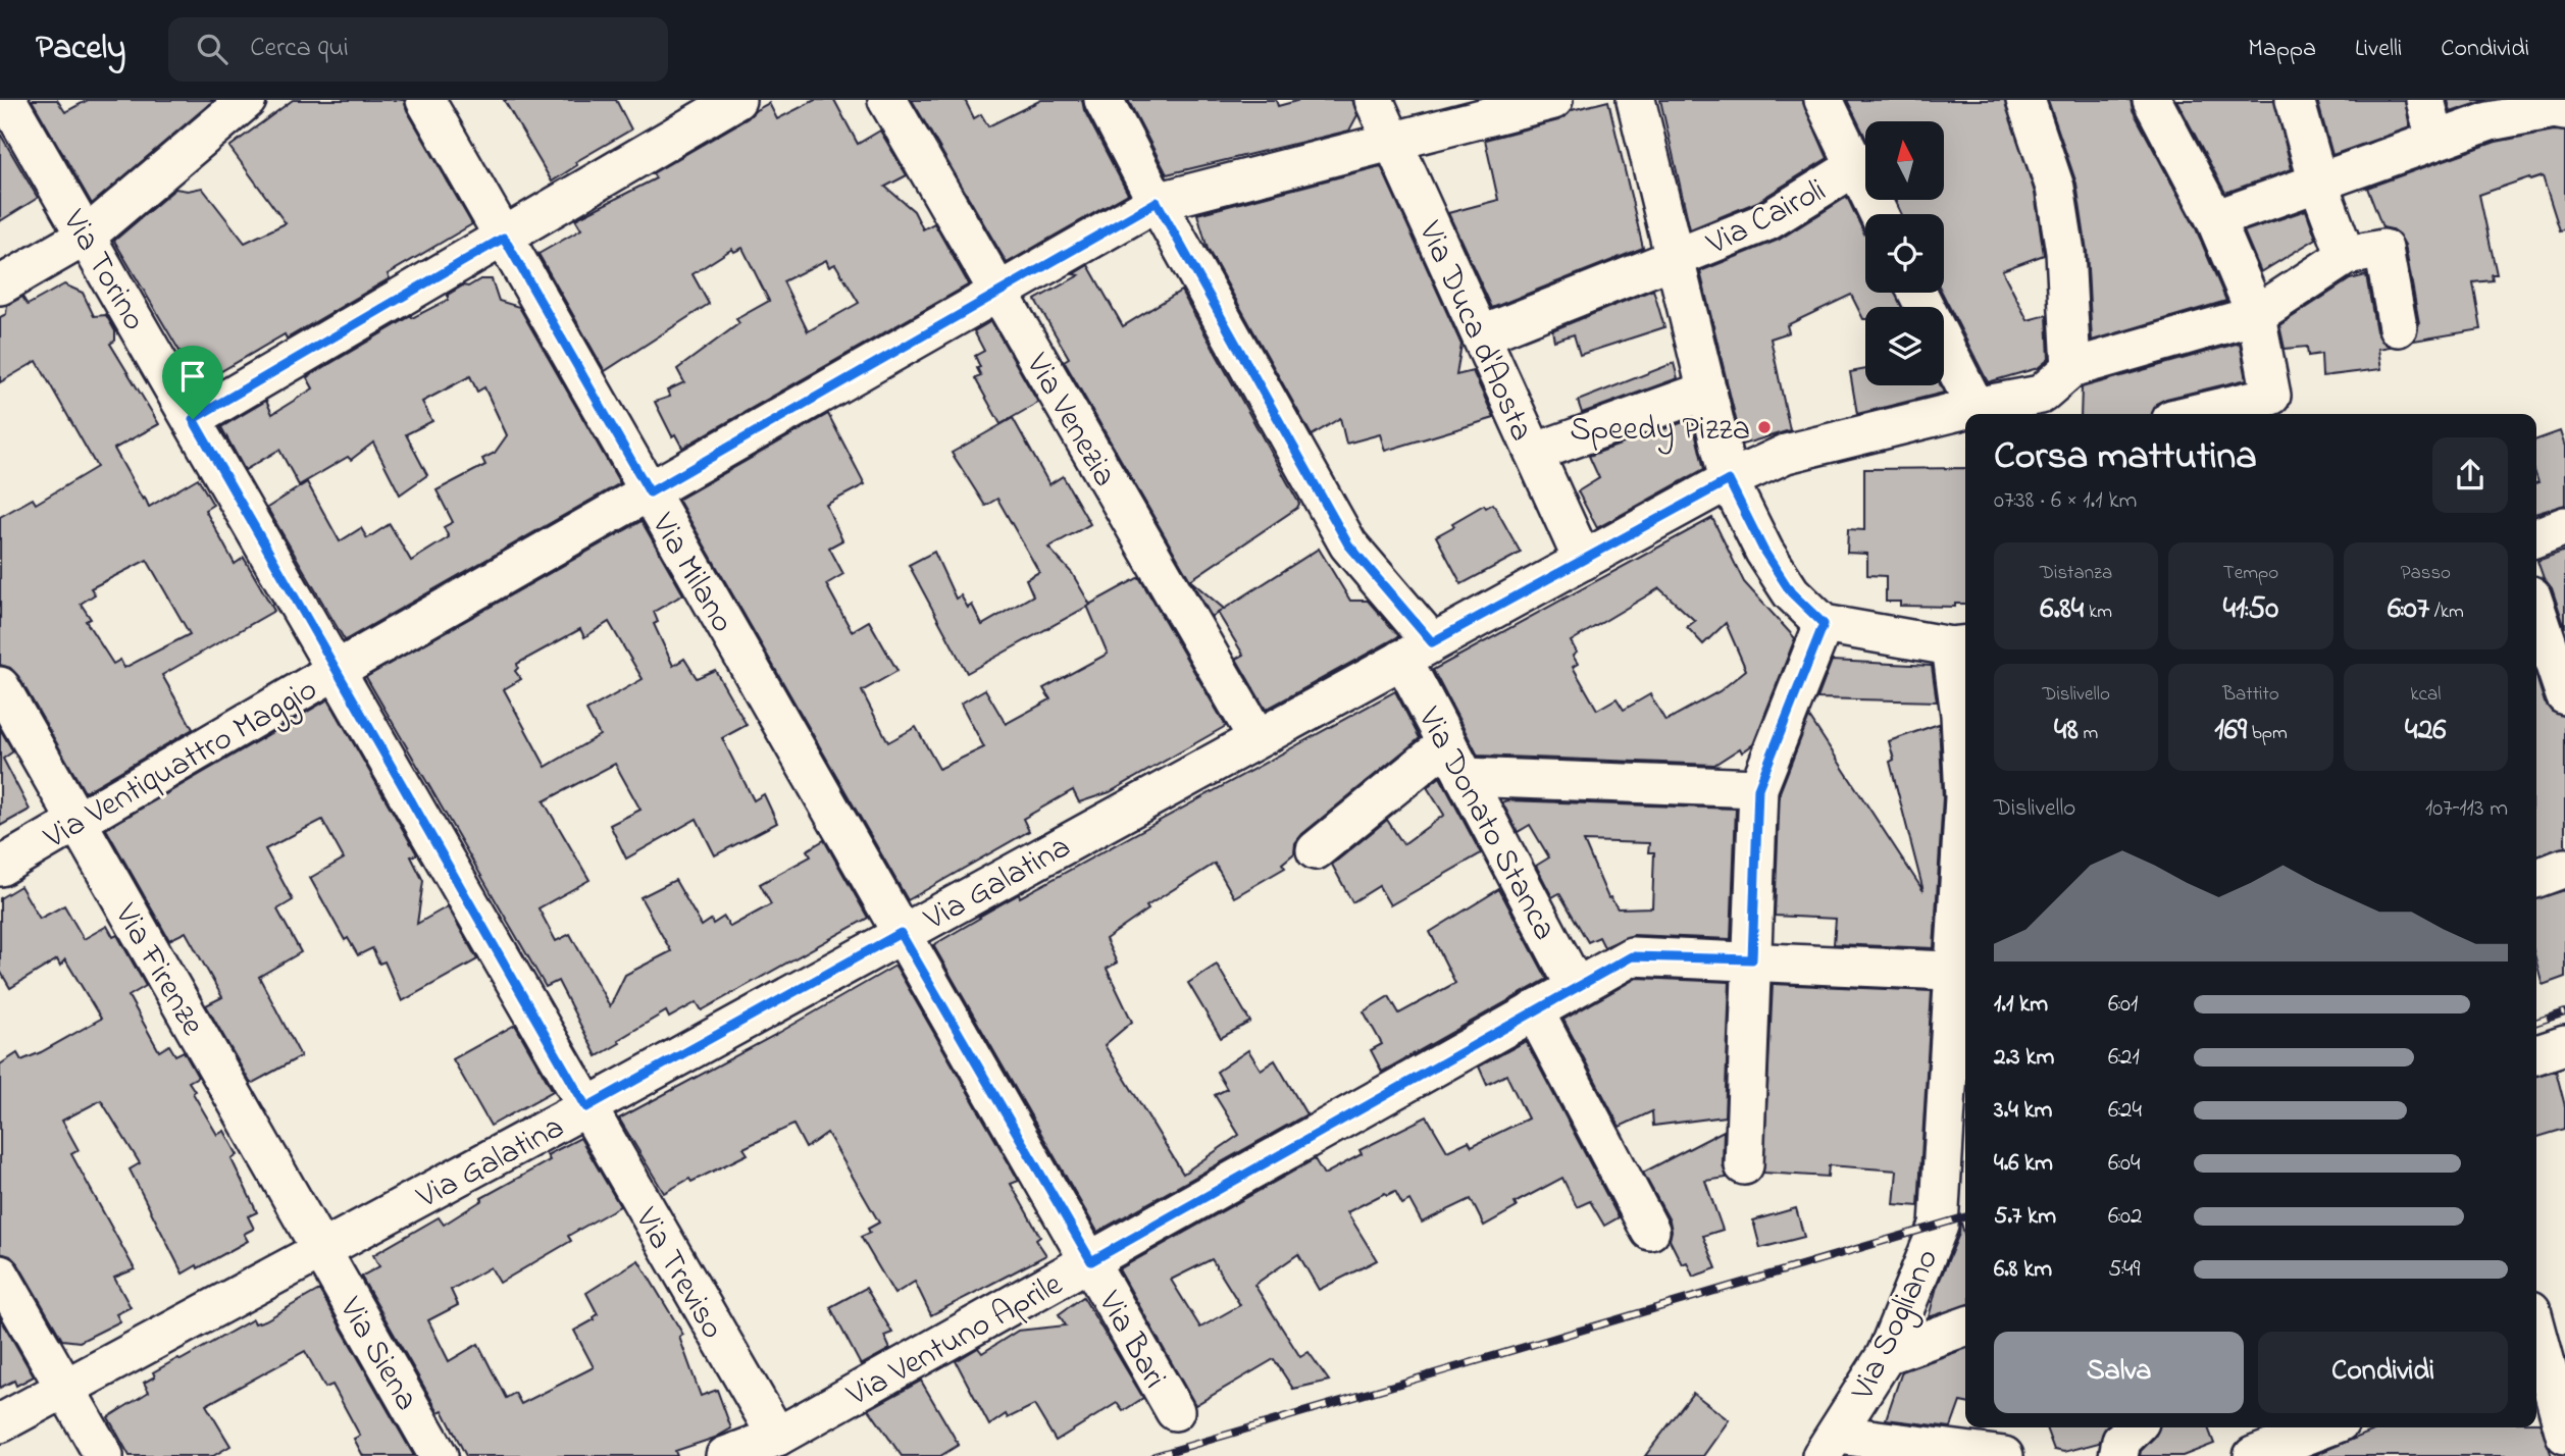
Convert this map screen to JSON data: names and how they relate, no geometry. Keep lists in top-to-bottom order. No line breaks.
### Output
{"streets":{"street":["Via Cairoli","Via Torino","Via Duca d'Aosta","Via Venezia","Via Milano","Via Ventiquattro Maggio","Via Donato Stanca","Via Galatina","Via Firenze","Via Treviso","Via Sogliano","Via Ventuno Aprile","Via Bari","Via Siena"]},"crossings":[["Via Cairoli","Via Duca d'Aosta"],["Via Torino","Via Ventiquattro Maggio"],["Via Torino","Via Galatina"],["Via Torino","Via Treviso"],["Via Duca d'Aosta","Via Ventiquattro Maggio"],["Via Duca d'Aosta","Via Galatina"],["Via Venezia","Via Ventiquattro Maggio"],["Via Venezia","Via Galatina"],["Via Milano","Via Ventiquattro Maggio"],["Via Milano","Via Galatina"],["Via Milano","Via Bari"],["Via Ventiquattro Maggio","Via Donato Stanca"],["Via Ventiquattro Maggio","Via Firenze"],["Via Donato Stanca","Via Galatina"],["Via Donato Stanca","Via Ventuno Aprile"],["Via Galatina","Via Firenze"],["Via Galatina","Via Treviso"],["Via Galatina","Via Bari"],["Via Galatina","Via Siena"],["Via Firenze","Via Siena"],["Via Treviso","Via Ventuno Aprile"],["Via Sogliano","Via Ventuno Aprile"],["Via Ventuno Aprile","Via Bari"]],"places":["Speedy Pizza"],"north":"top","page":{"header":"Pacely","search":"Cerca qui","nav":["Mappa","Livelli","Condividi"],"heading":["Corsa mattutina","07:38 · 6 × 1.1 km"],"stats":[["Distanza","6.84 km"],["Tempo","41:50"],["Passo","6:07 /km"],["Dislivello","48 m"],["Battito","169 bpm"],["kcal","426"]],"chart":["Dislivello","107–113 m"],"list":[{"name":"1.1 km","note":"6:01"},{"name":"2.3 km","note":"6:21"},{"name":"3.4 km","note":"6:24"},{"name":"4.6 km","note":"6:04"},{"name":"5.7 km","note":"6:02"},{"name":"6.8 km","note":"5:49"}],"buttons":["Salva","Condividi"]}}
